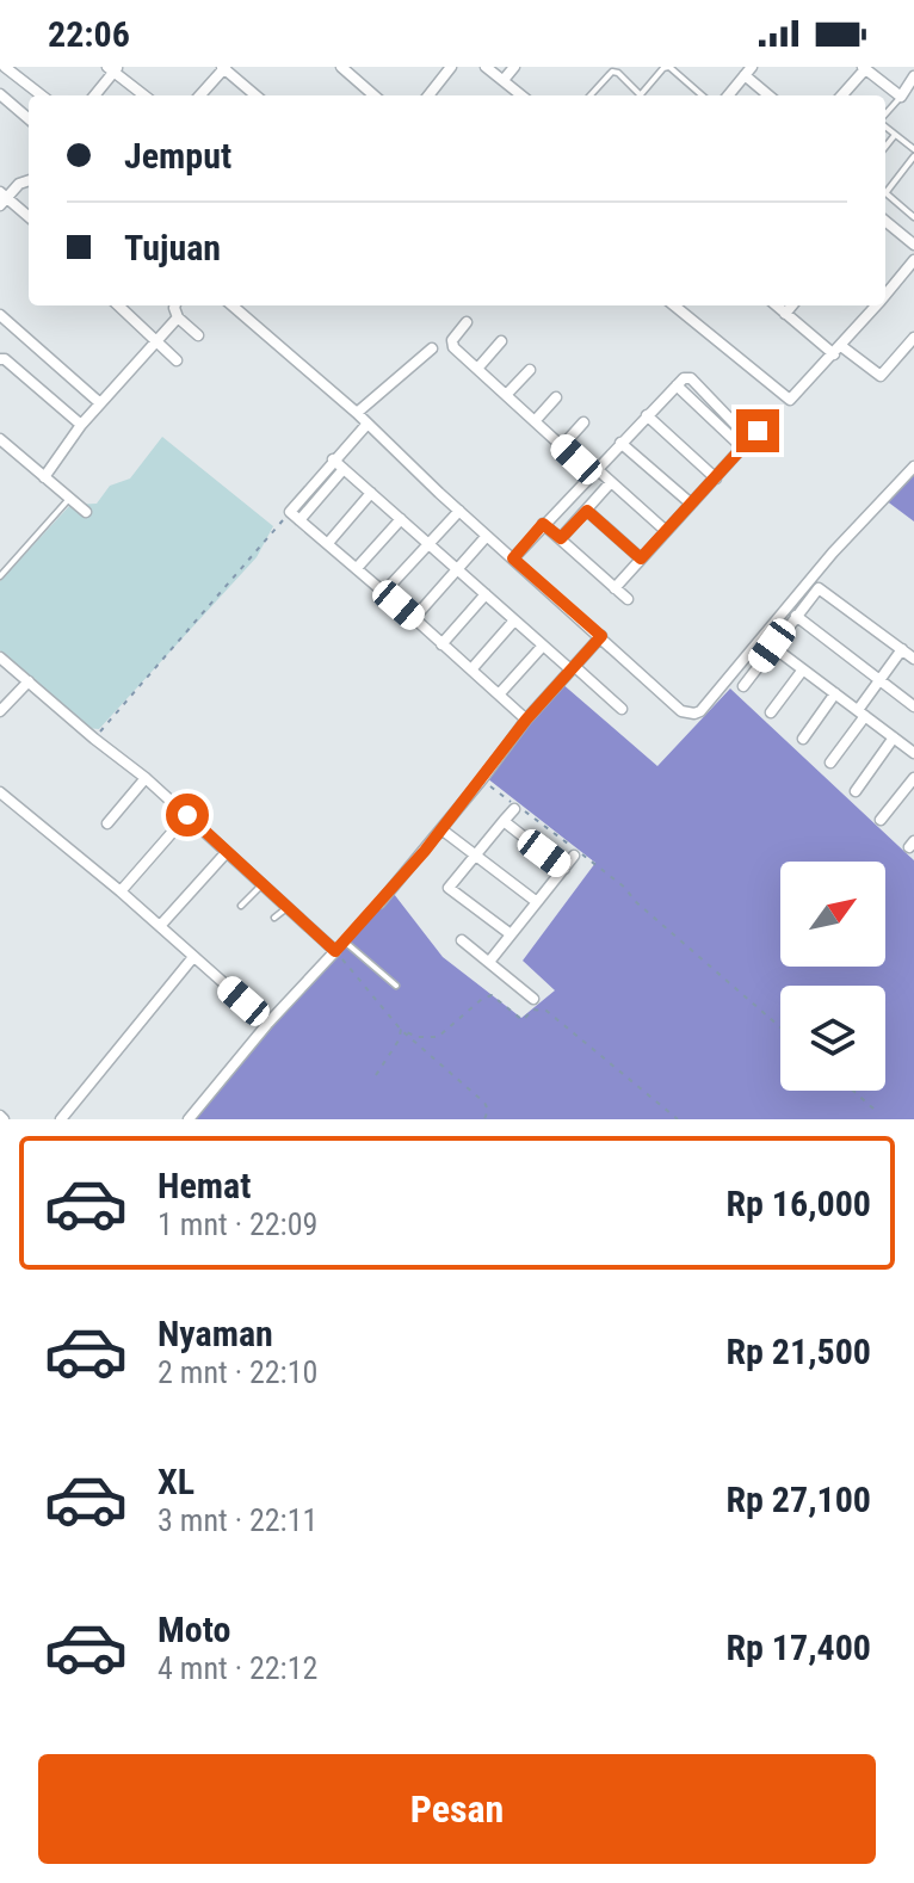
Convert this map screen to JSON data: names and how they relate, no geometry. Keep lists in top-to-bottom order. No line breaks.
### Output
{"north":"top right","page":{"status":"22:06","banner":["Jemput","Tujuan"],"list":[{"name":"Hemat","note":"1 mnt · 22:09","value":"Rp 16,000"},{"name":"Nyaman","note":"2 mnt · 22:10","value":"Rp 21,500"},{"name":"XL","note":"3 mnt · 22:11","value":"Rp 27,100"},{"name":"Moto","note":"4 mnt · 22:12","value":"Rp 17,400"}],"buttons":"Pesan"}}
